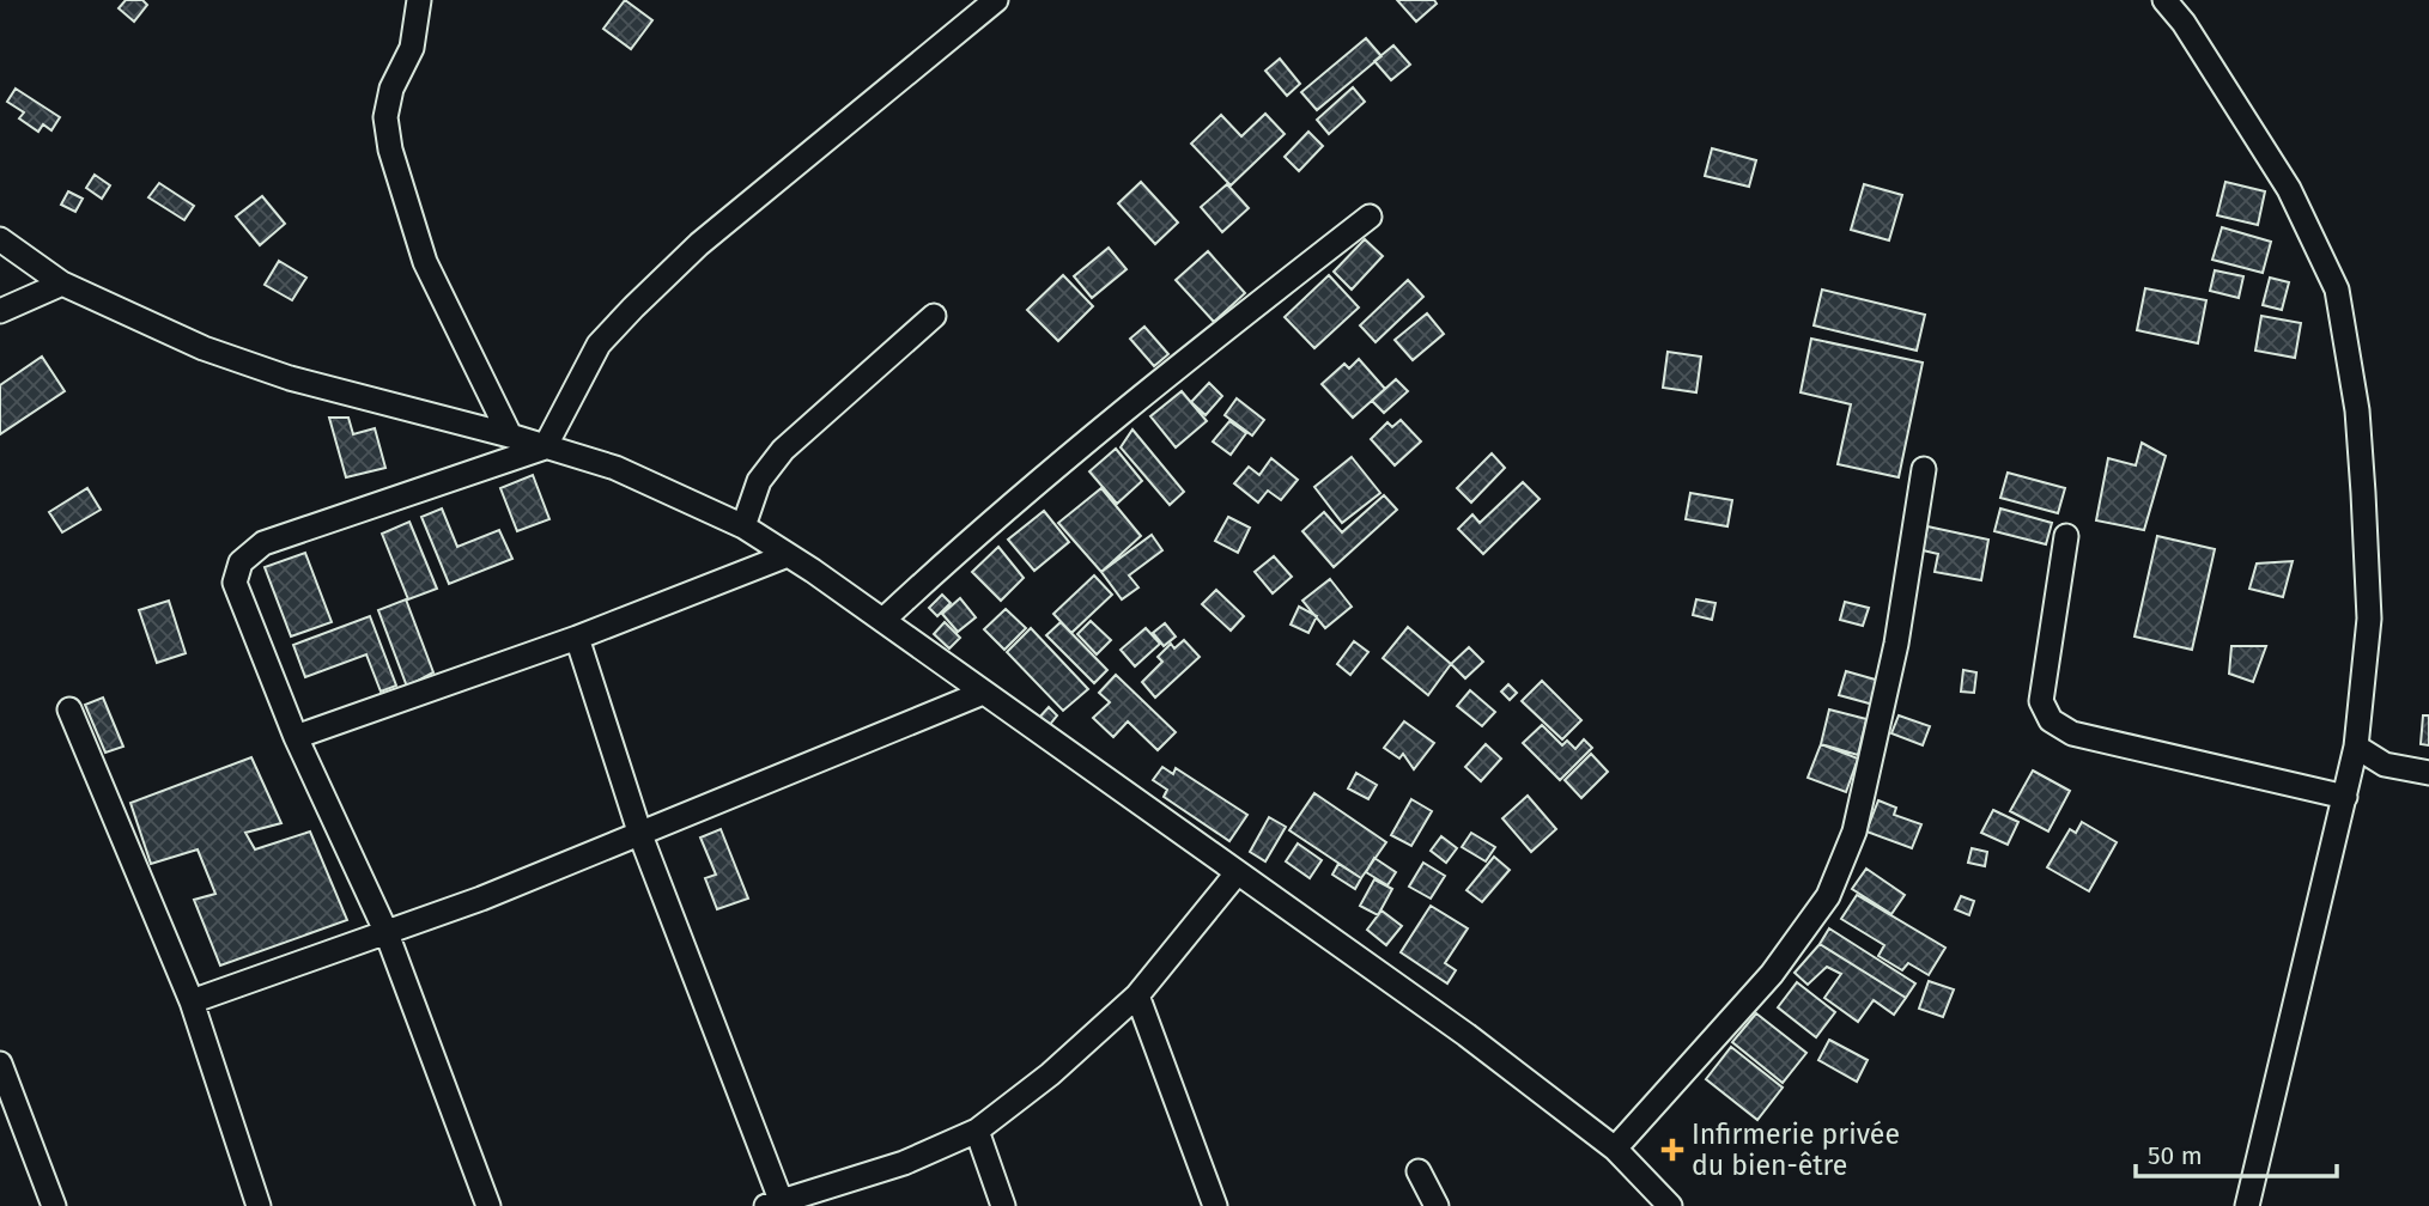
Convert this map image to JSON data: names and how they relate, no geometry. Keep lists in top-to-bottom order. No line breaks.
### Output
{"places":{"health":["Infirmerie privée du bien-être"]},"scale_bar":"50 m"}
